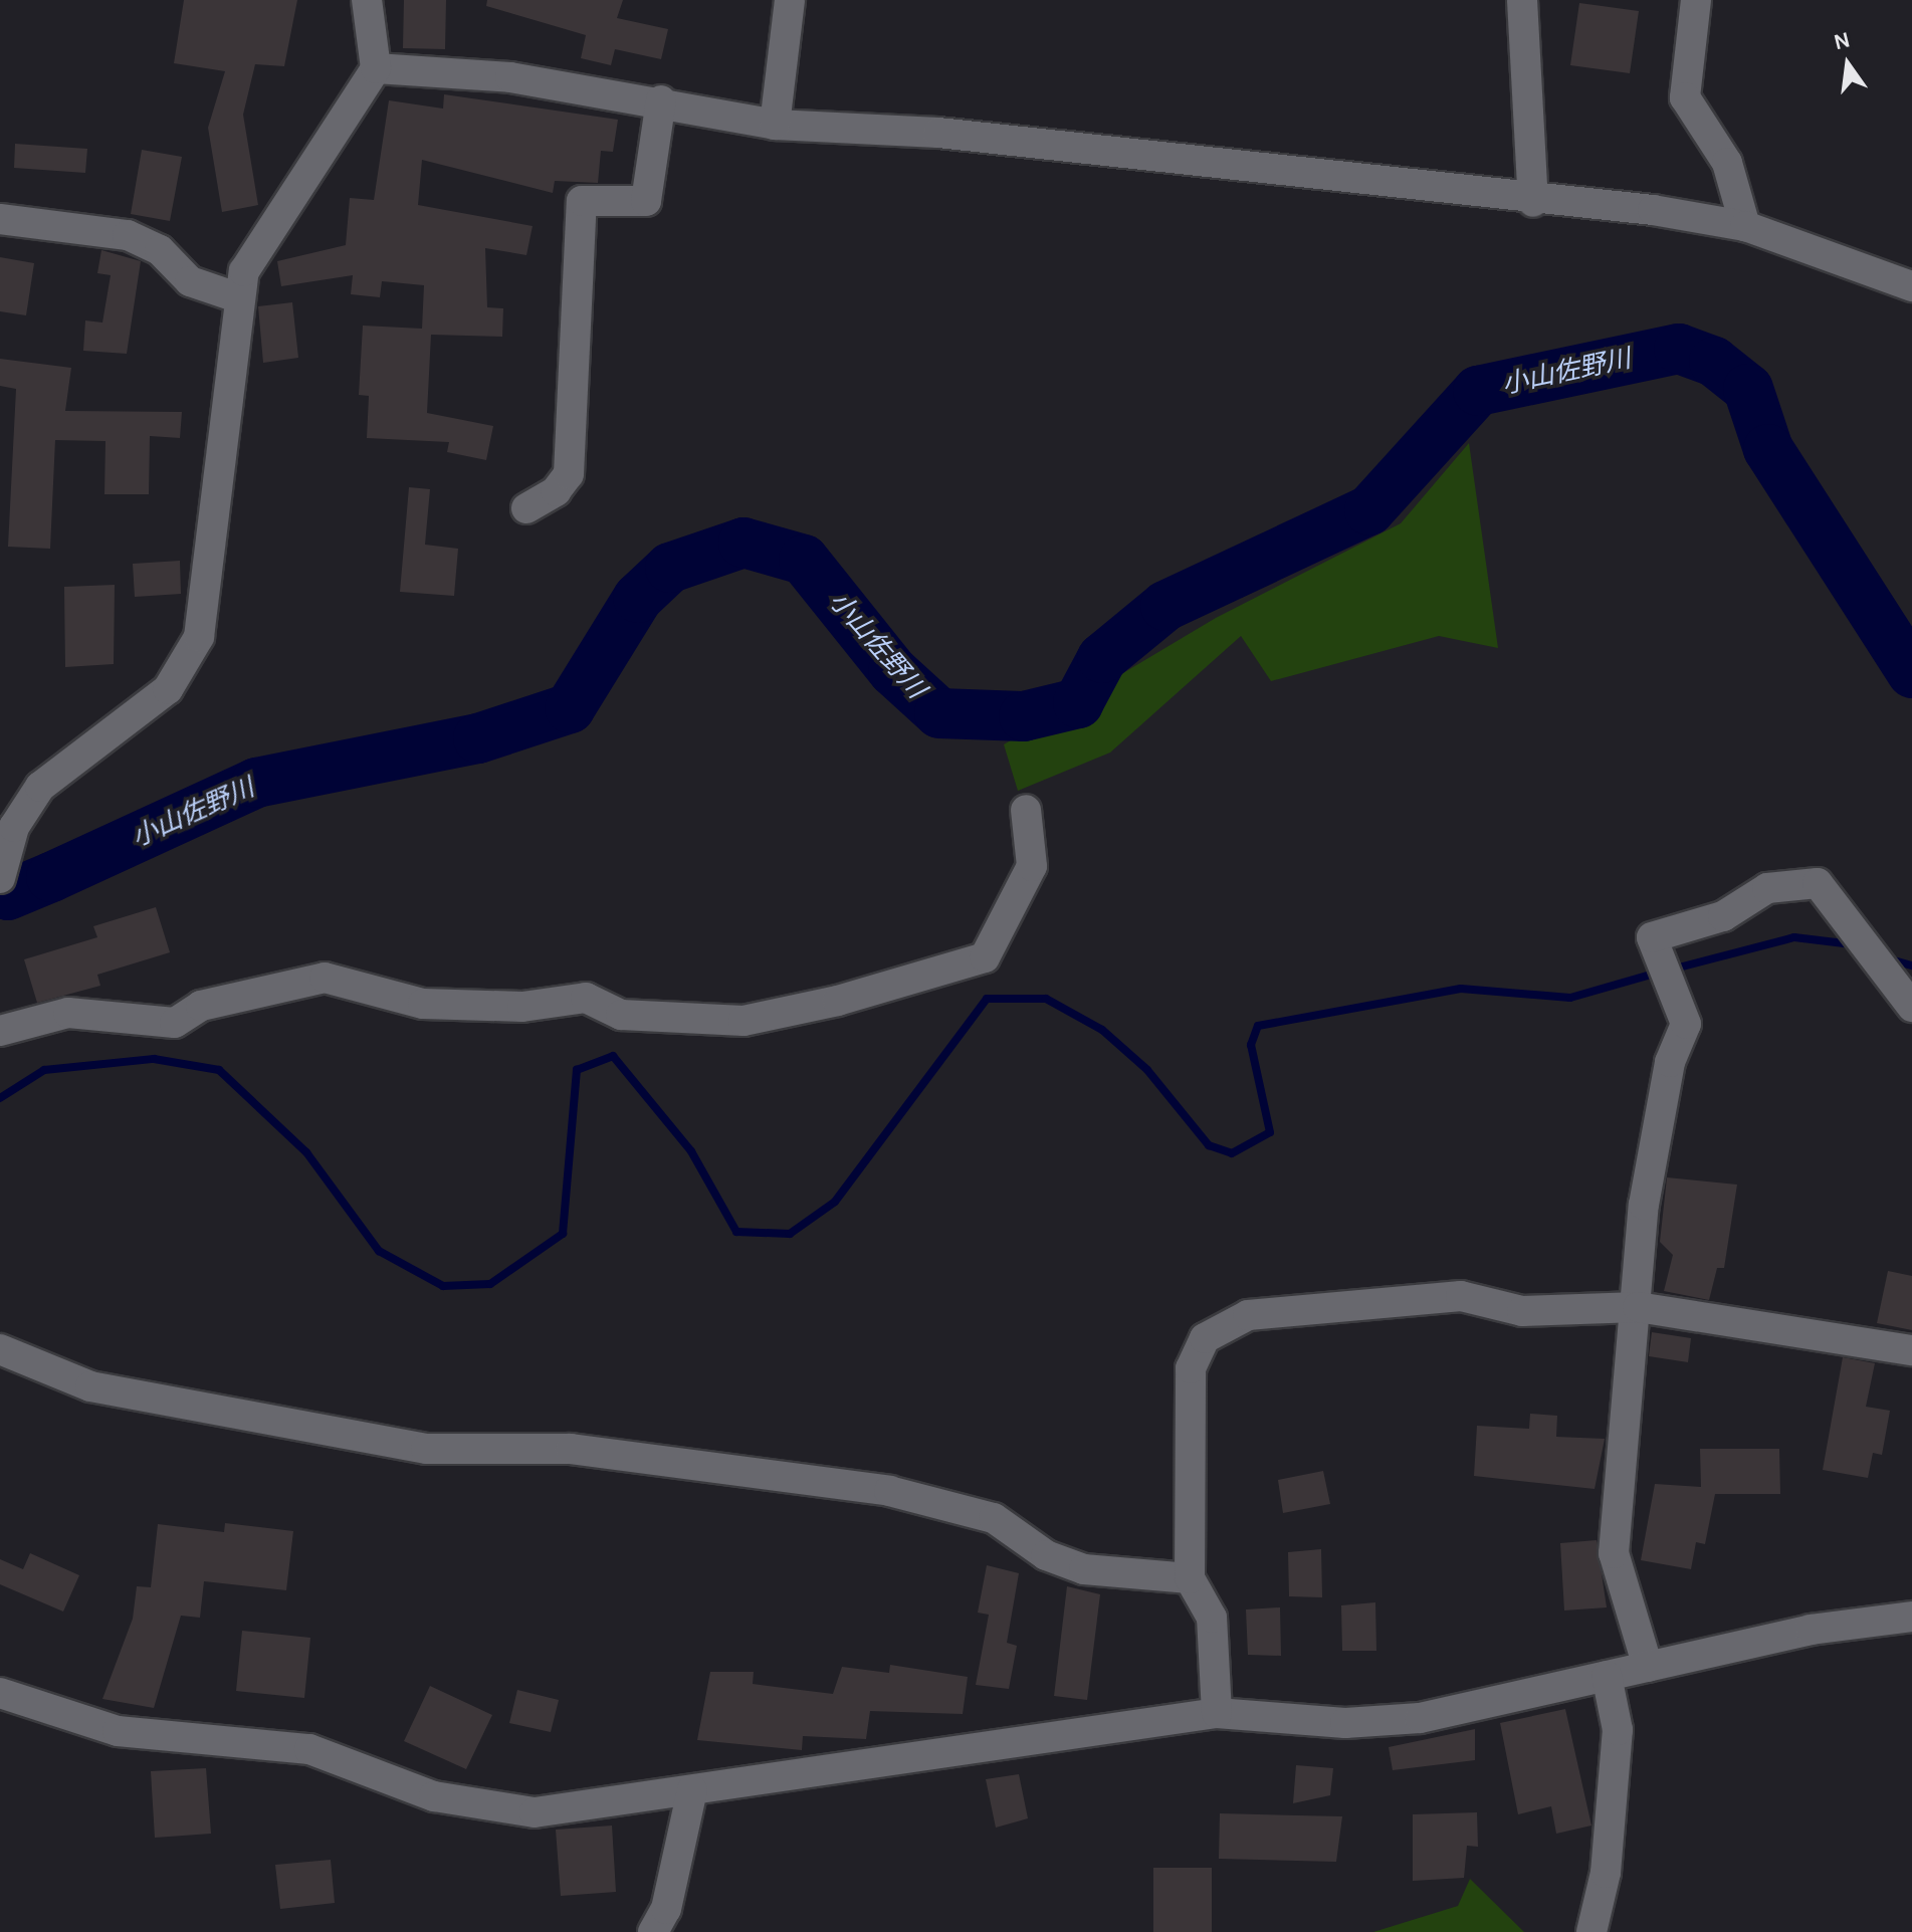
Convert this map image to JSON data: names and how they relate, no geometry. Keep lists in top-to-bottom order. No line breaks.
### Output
{"water":["小山佐野川"],"north":"top"}
